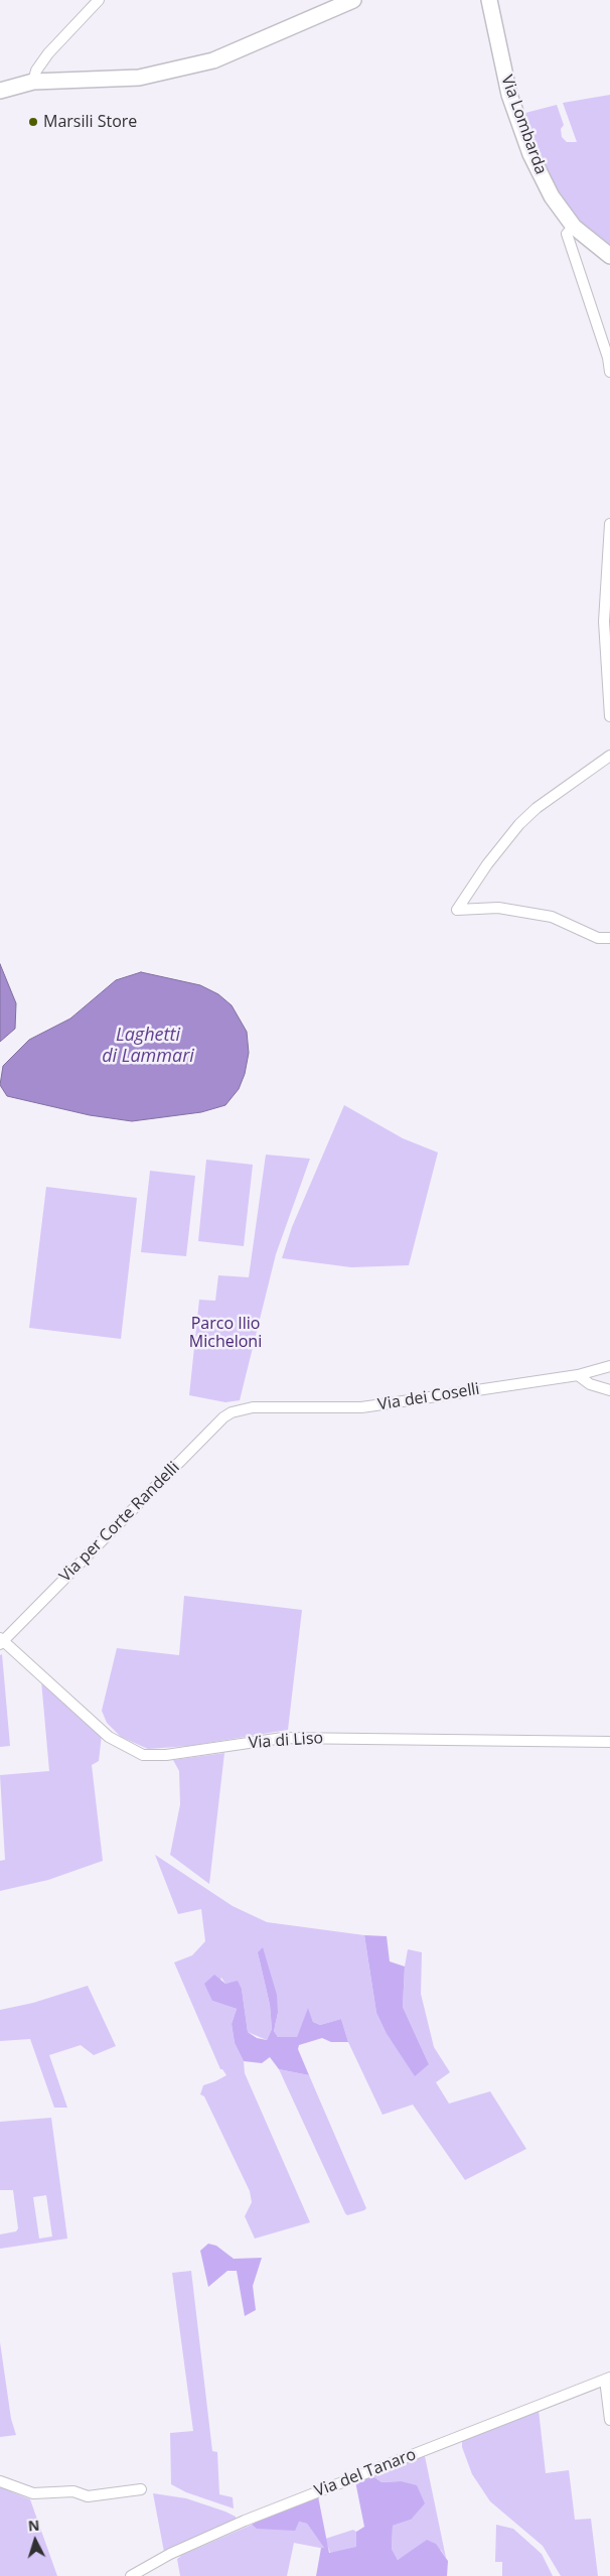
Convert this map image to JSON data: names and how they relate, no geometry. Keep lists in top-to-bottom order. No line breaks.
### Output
{"streets":{"street":["Via Lombarda","Via dei Coselli","Via per Corte Randelli","Via di Liso","Via del Tanaro"]},"crossings":[["Via dei Coselli","Via per Corte Randelli"],["Via per Corte Randelli","Via di Liso"]],"water":["Laghetti di Lammari"],"parks":["Parco Ilio Micheloni"],"places":["Marsili Store"],"north":"top"}
